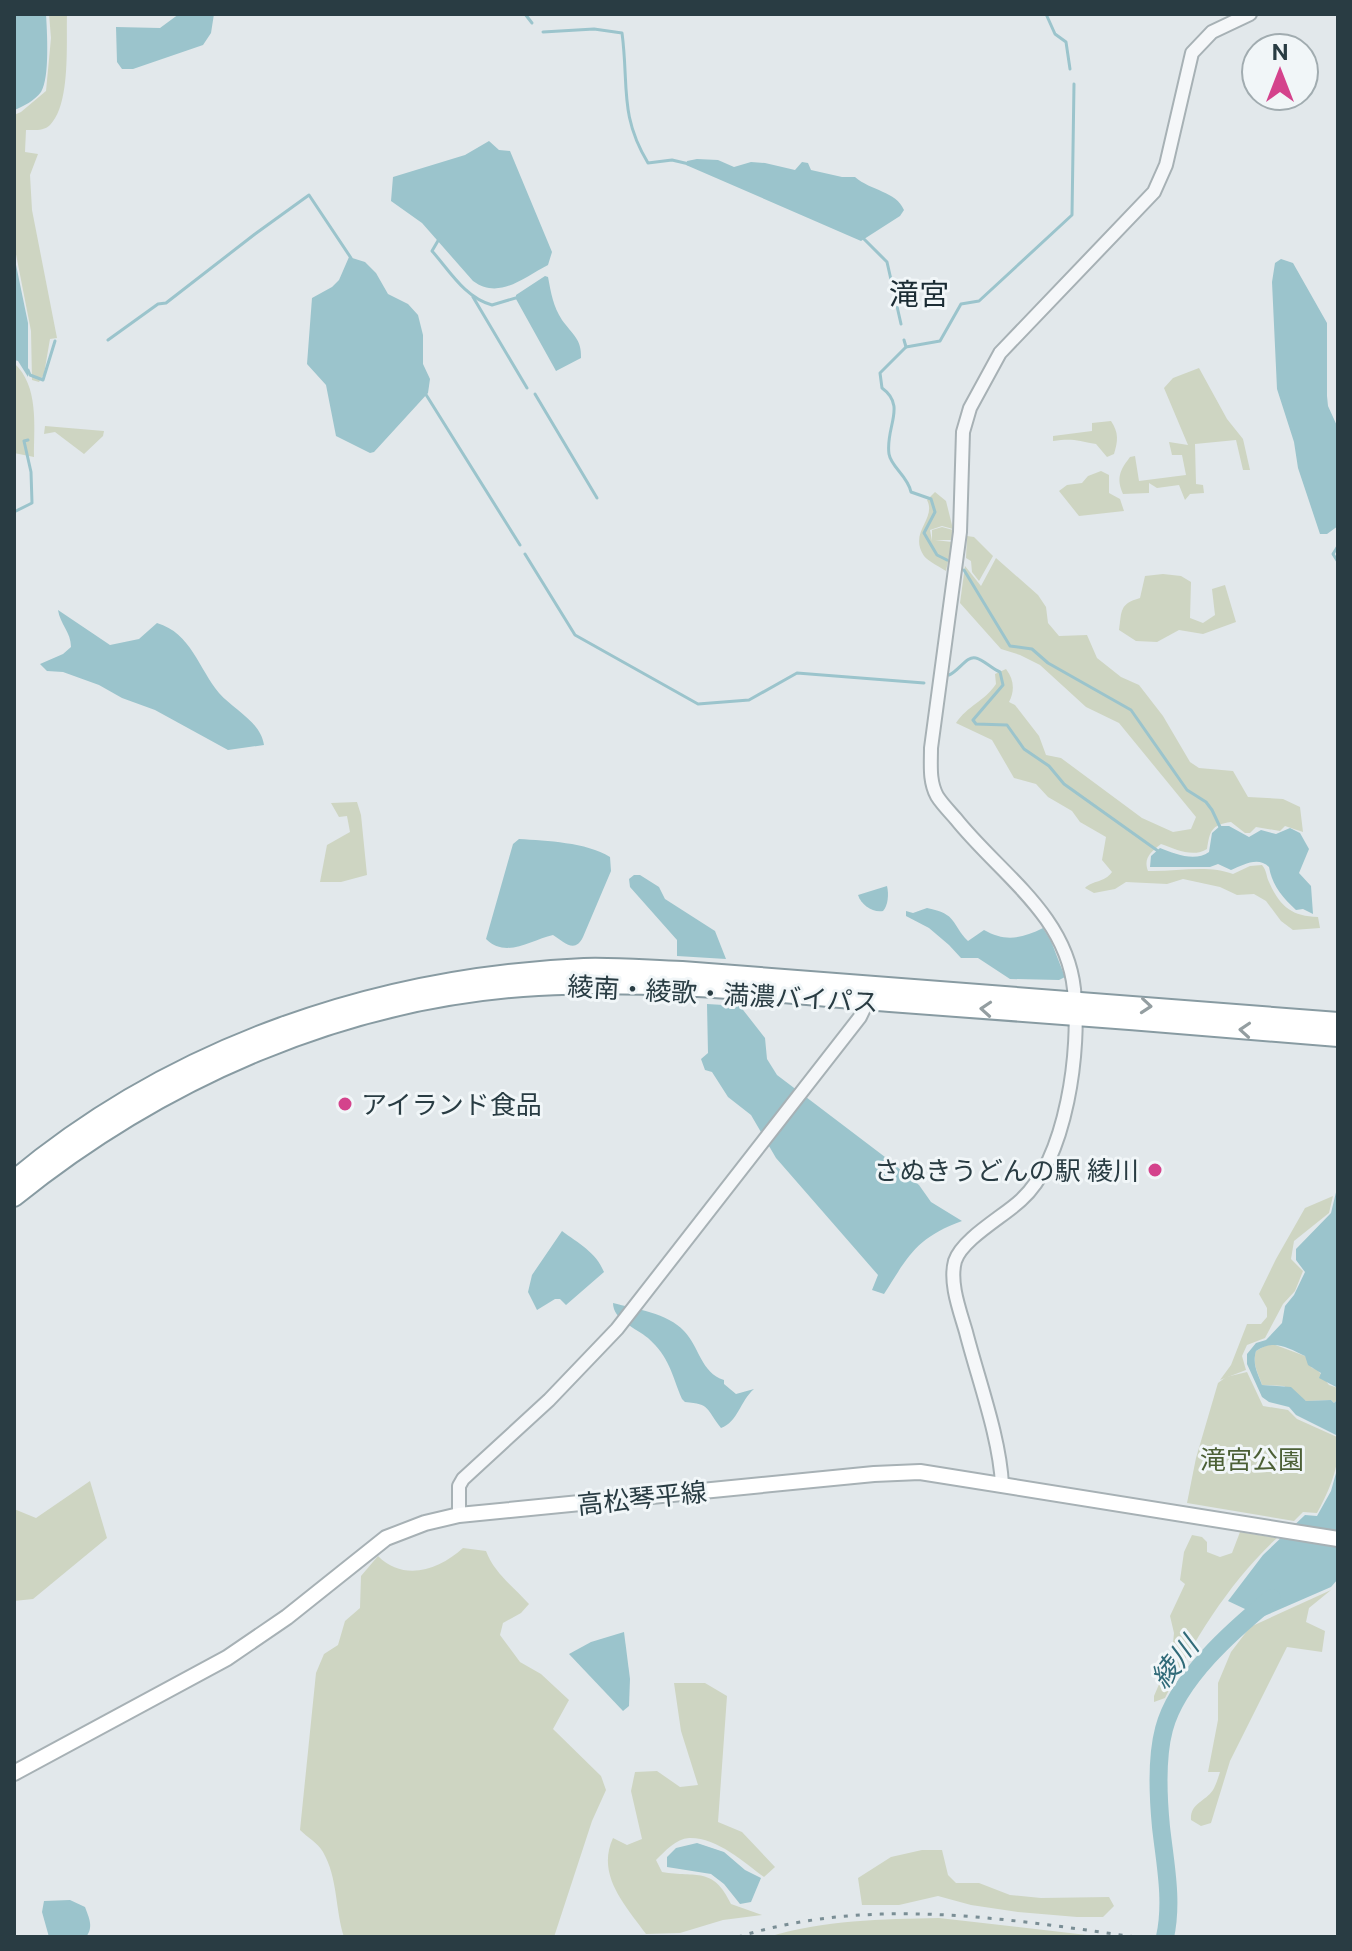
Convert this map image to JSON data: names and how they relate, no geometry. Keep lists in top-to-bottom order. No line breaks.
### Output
{"streets":{"highway":["綾南・綾歌・満濃バイパス"],"main road":["高松琴平線"]},"districts":["滝宮"],"water":["綾川"],"parks":["滝宮公園"],"places":["アイランド食品","さぬきうどんの駅 綾川"],"north":"top"}
